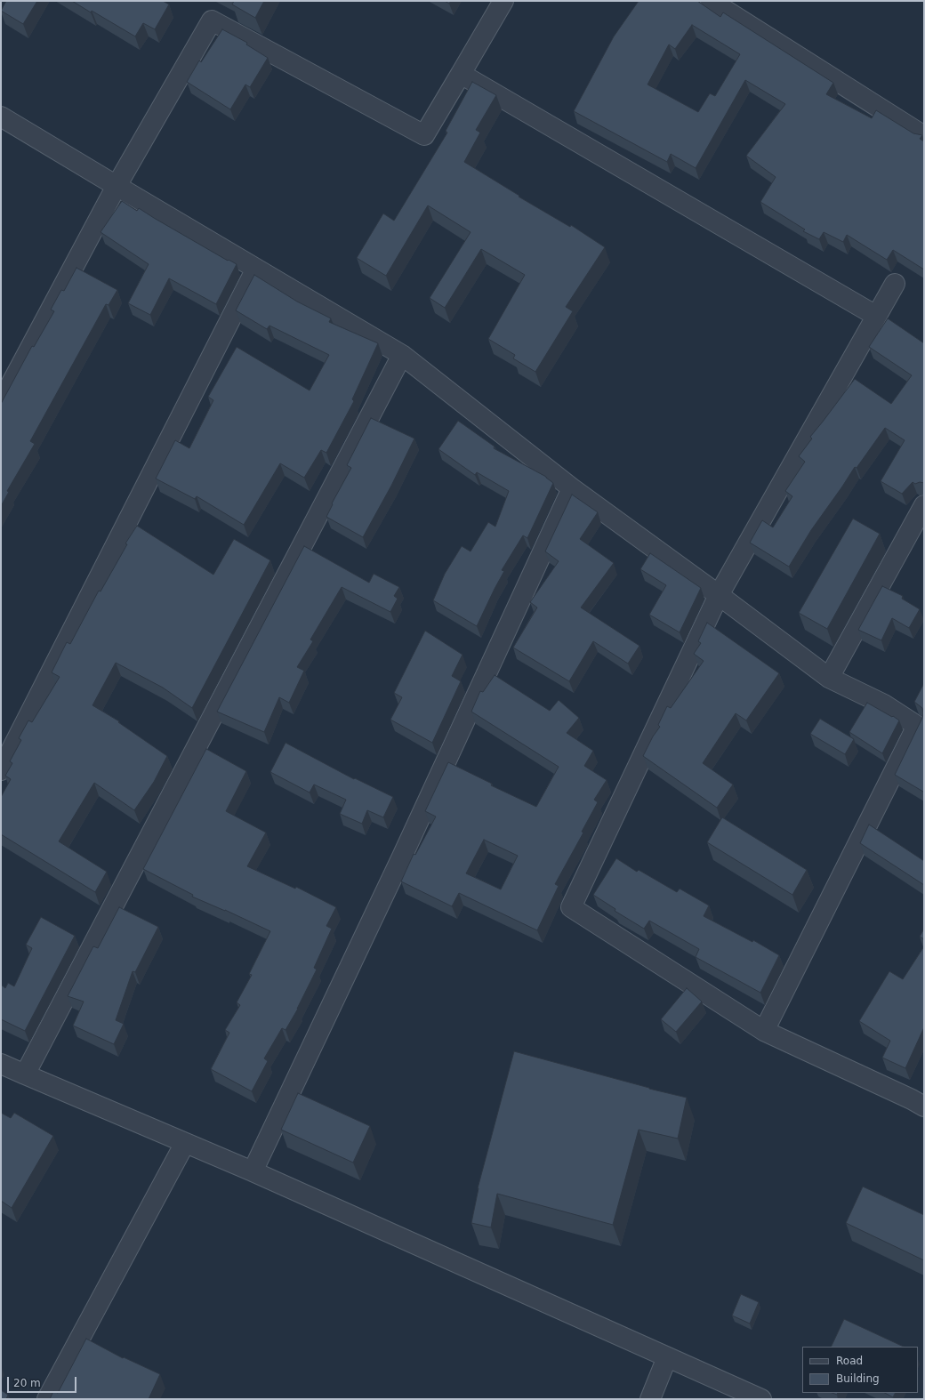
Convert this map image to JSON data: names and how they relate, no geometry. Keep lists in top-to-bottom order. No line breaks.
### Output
{"legend":["Road","Building"],"scale_bar":"20 m"}
